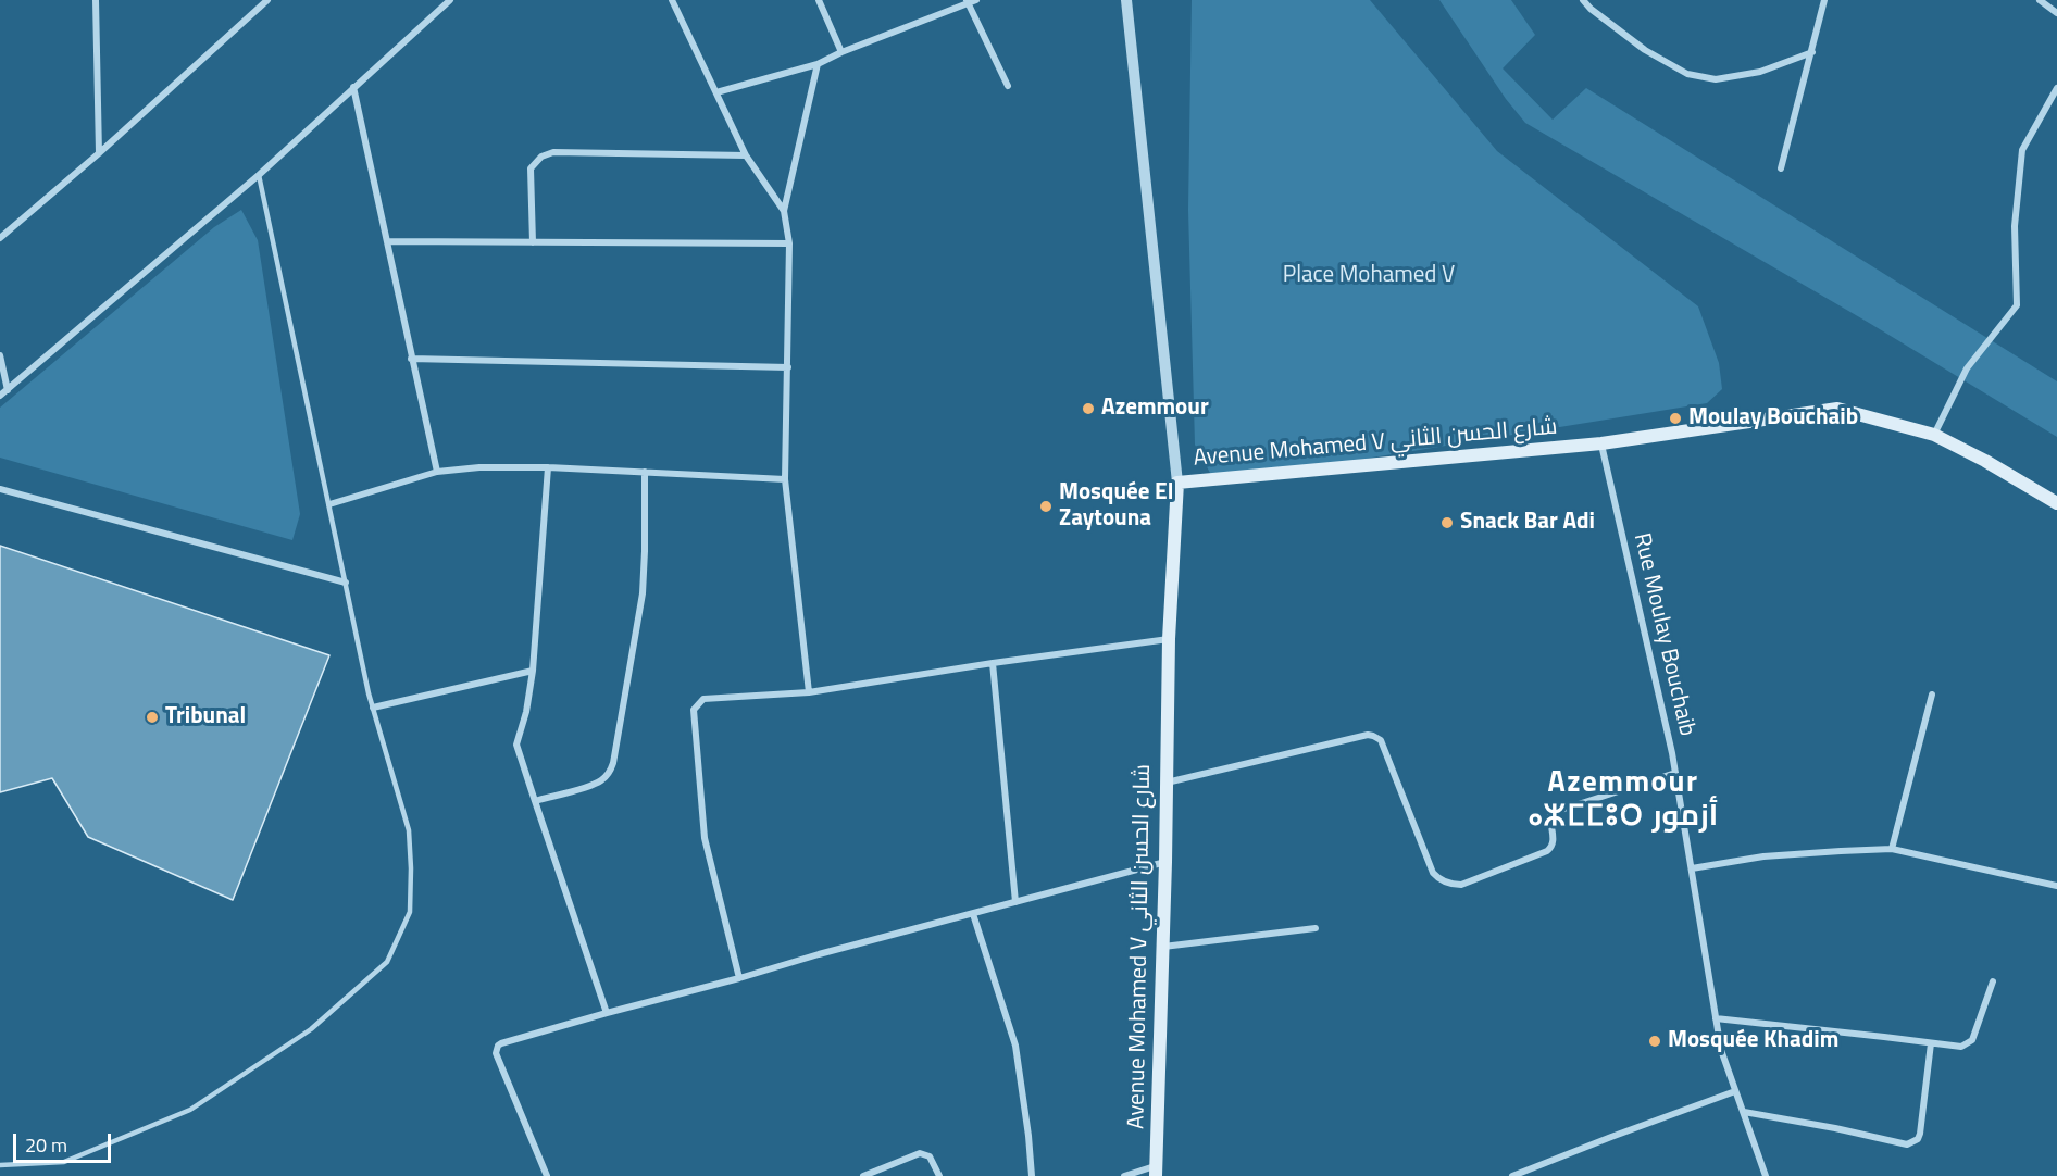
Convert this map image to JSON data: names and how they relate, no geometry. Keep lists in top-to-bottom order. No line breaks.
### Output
{"streets":{"main road":["Avenue Mohamed V شارع الحسن الثاني"],"street":["Rue Moulay Bouchaib"]},"crossings":[["Avenue Mohamed V شارع الحسن الثاني","Rue Moulay Bouchaib"]],"districts":["Azemmour ⴰⵣⵎⵎⵓⵔ أزمور"],"parks":["Place Mohamed V"],"places":["Azemmour","Moulay Bouchaib","Mosquée El Zaytouna","Snack Bar Adi","Tribunal","Mosquée Khadim"],"scale_bar":"20 m"}
